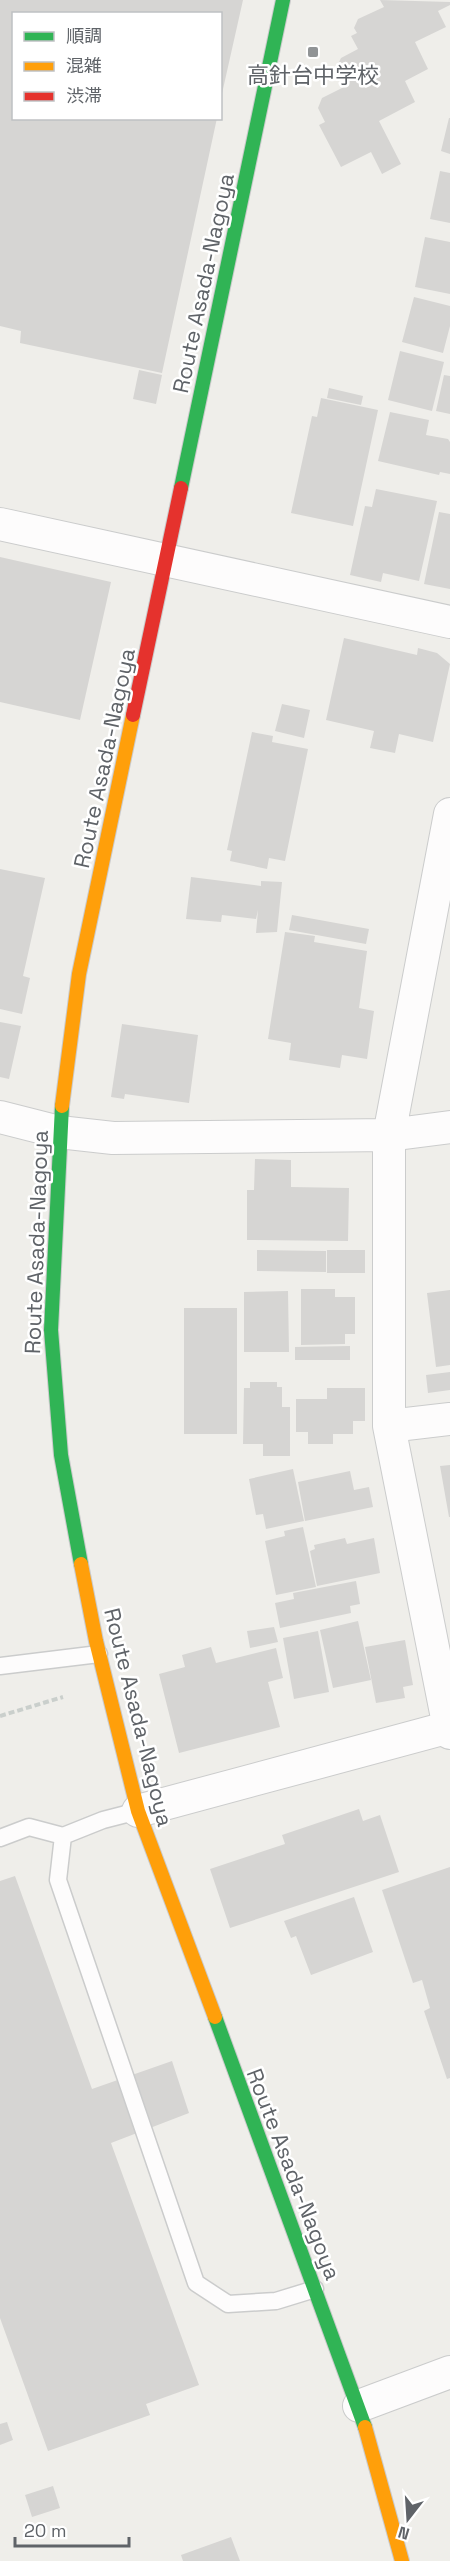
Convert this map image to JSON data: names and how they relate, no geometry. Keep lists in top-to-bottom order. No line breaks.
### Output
{"streets":{"main road":["Route Asada-Nagoya"]},"places":{"transit":["高針台中学校"]},"legend":["順調","混雑","渋滞"],"scale_bar":"20 m","north":"bottom"}
